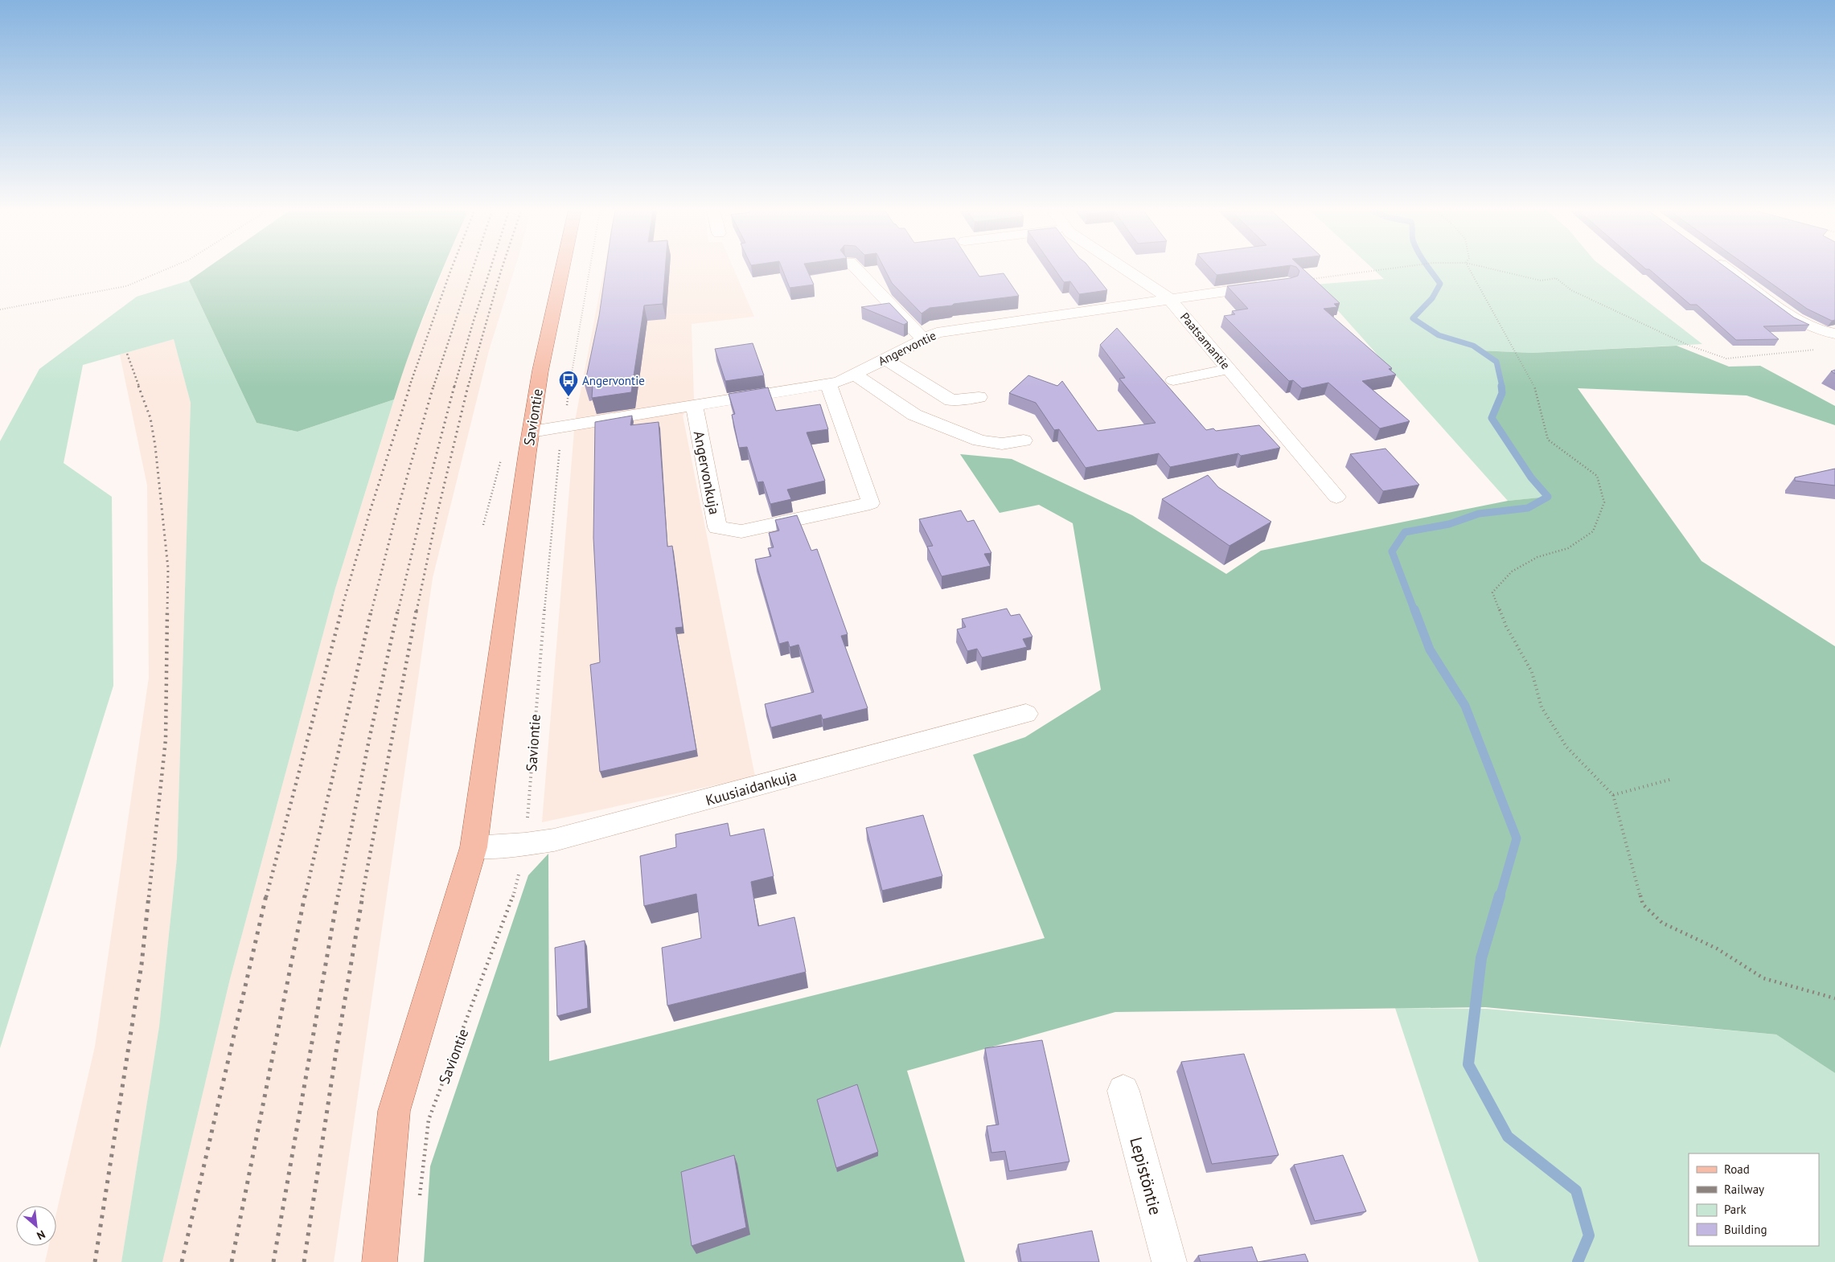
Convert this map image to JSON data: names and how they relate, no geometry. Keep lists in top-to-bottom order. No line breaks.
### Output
{"streets":{"main road":["Saviontie"],"street":["Paatsamantie","Angervontie","Angervonkuja","Kuusiaidankuja","Lepistöntie"]},"crossings":[["Paatsamantie","Angervontie"],["Angervontie","Saviontie"],["Angervontie","Angervonkuja"],["Saviontie","Kuusiaidankuja"]],"places":{"bus stop":["Angervontie"]},"legend":["Road","Railway","Park","Building"],"north":"bottom right"}
